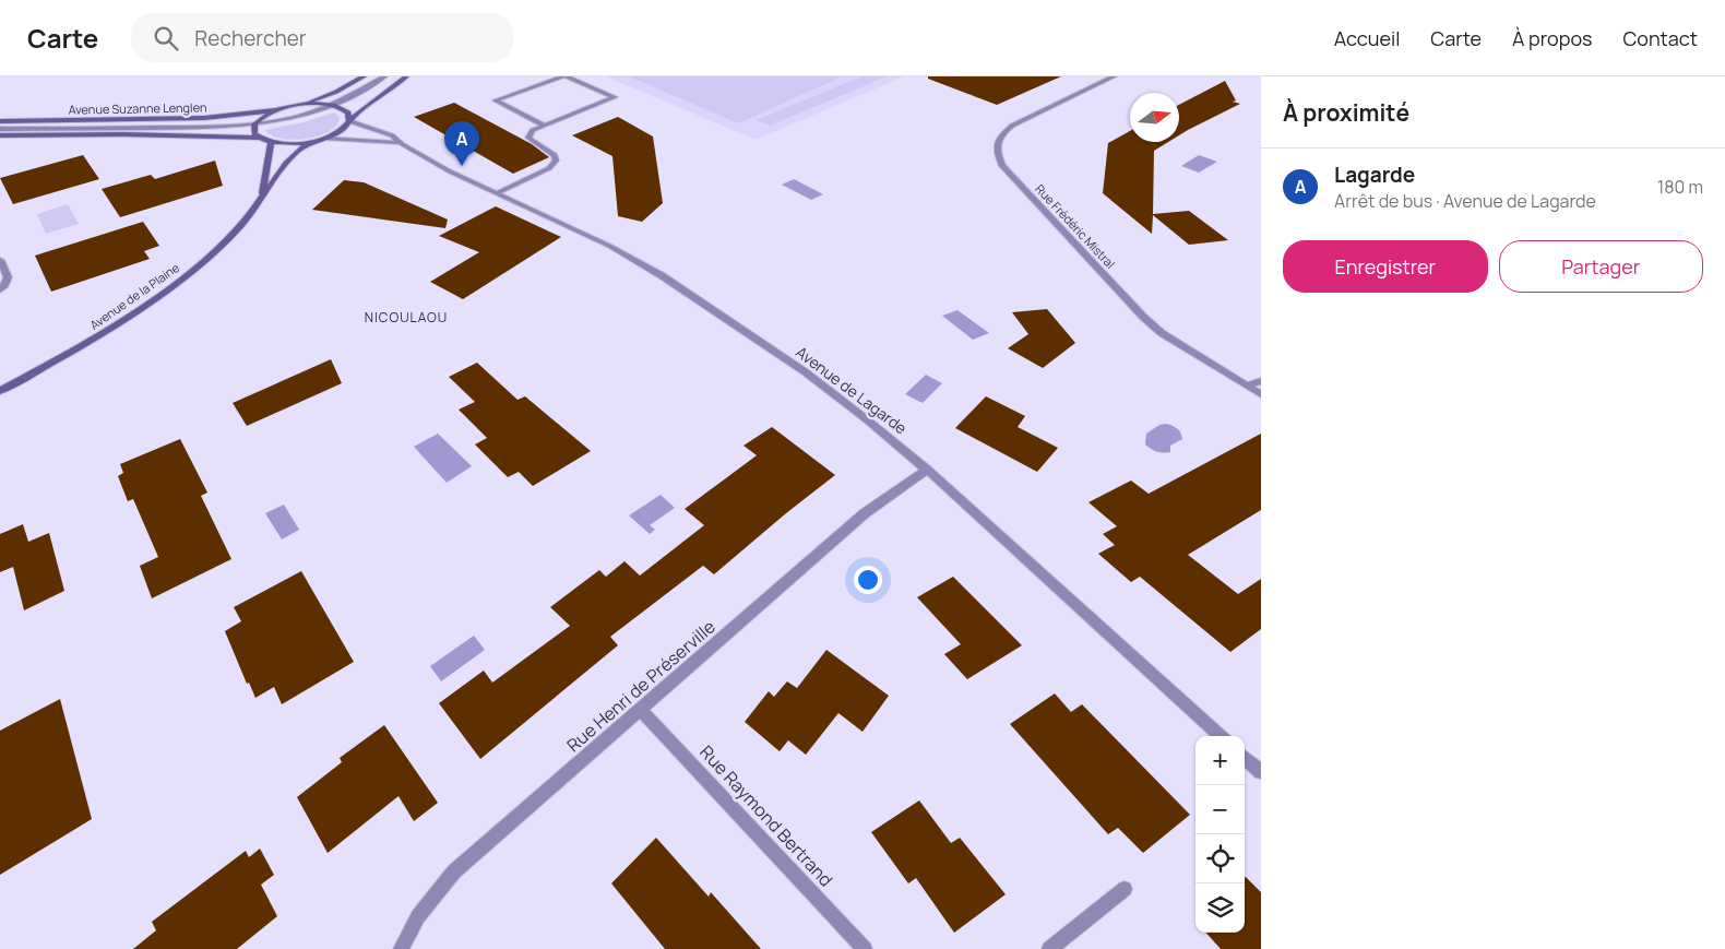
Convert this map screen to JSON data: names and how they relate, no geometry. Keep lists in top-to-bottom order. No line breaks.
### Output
{"streets":{"street":["Avenue Suzanne Lenglen","Rue Frédéric Mistral","Avenue de la Plaine","Avenue de Lagarde","Rue Henri de Préserville","Rue Raymond Bertrand"]},"crossings":[["Avenue de Lagarde","Rue Henri de Préserville"],["Rue Henri de Préserville","Rue Raymond Bertrand"]],"districts":["NICOULAOU"],"north":"right","page":{"header":"Carte","search":"Rechercher","nav":["Accueil","Carte","À propos","Contact"],"heading":"À proximité","pins":"A","list":[{"mark":"A","name":"Lagarde","note":"Arrêt de bus · Avenue de Lagarde","value":"180 m"}],"buttons":["Enregistrer","Partager"],"map_buttons":["+","−"]}}
